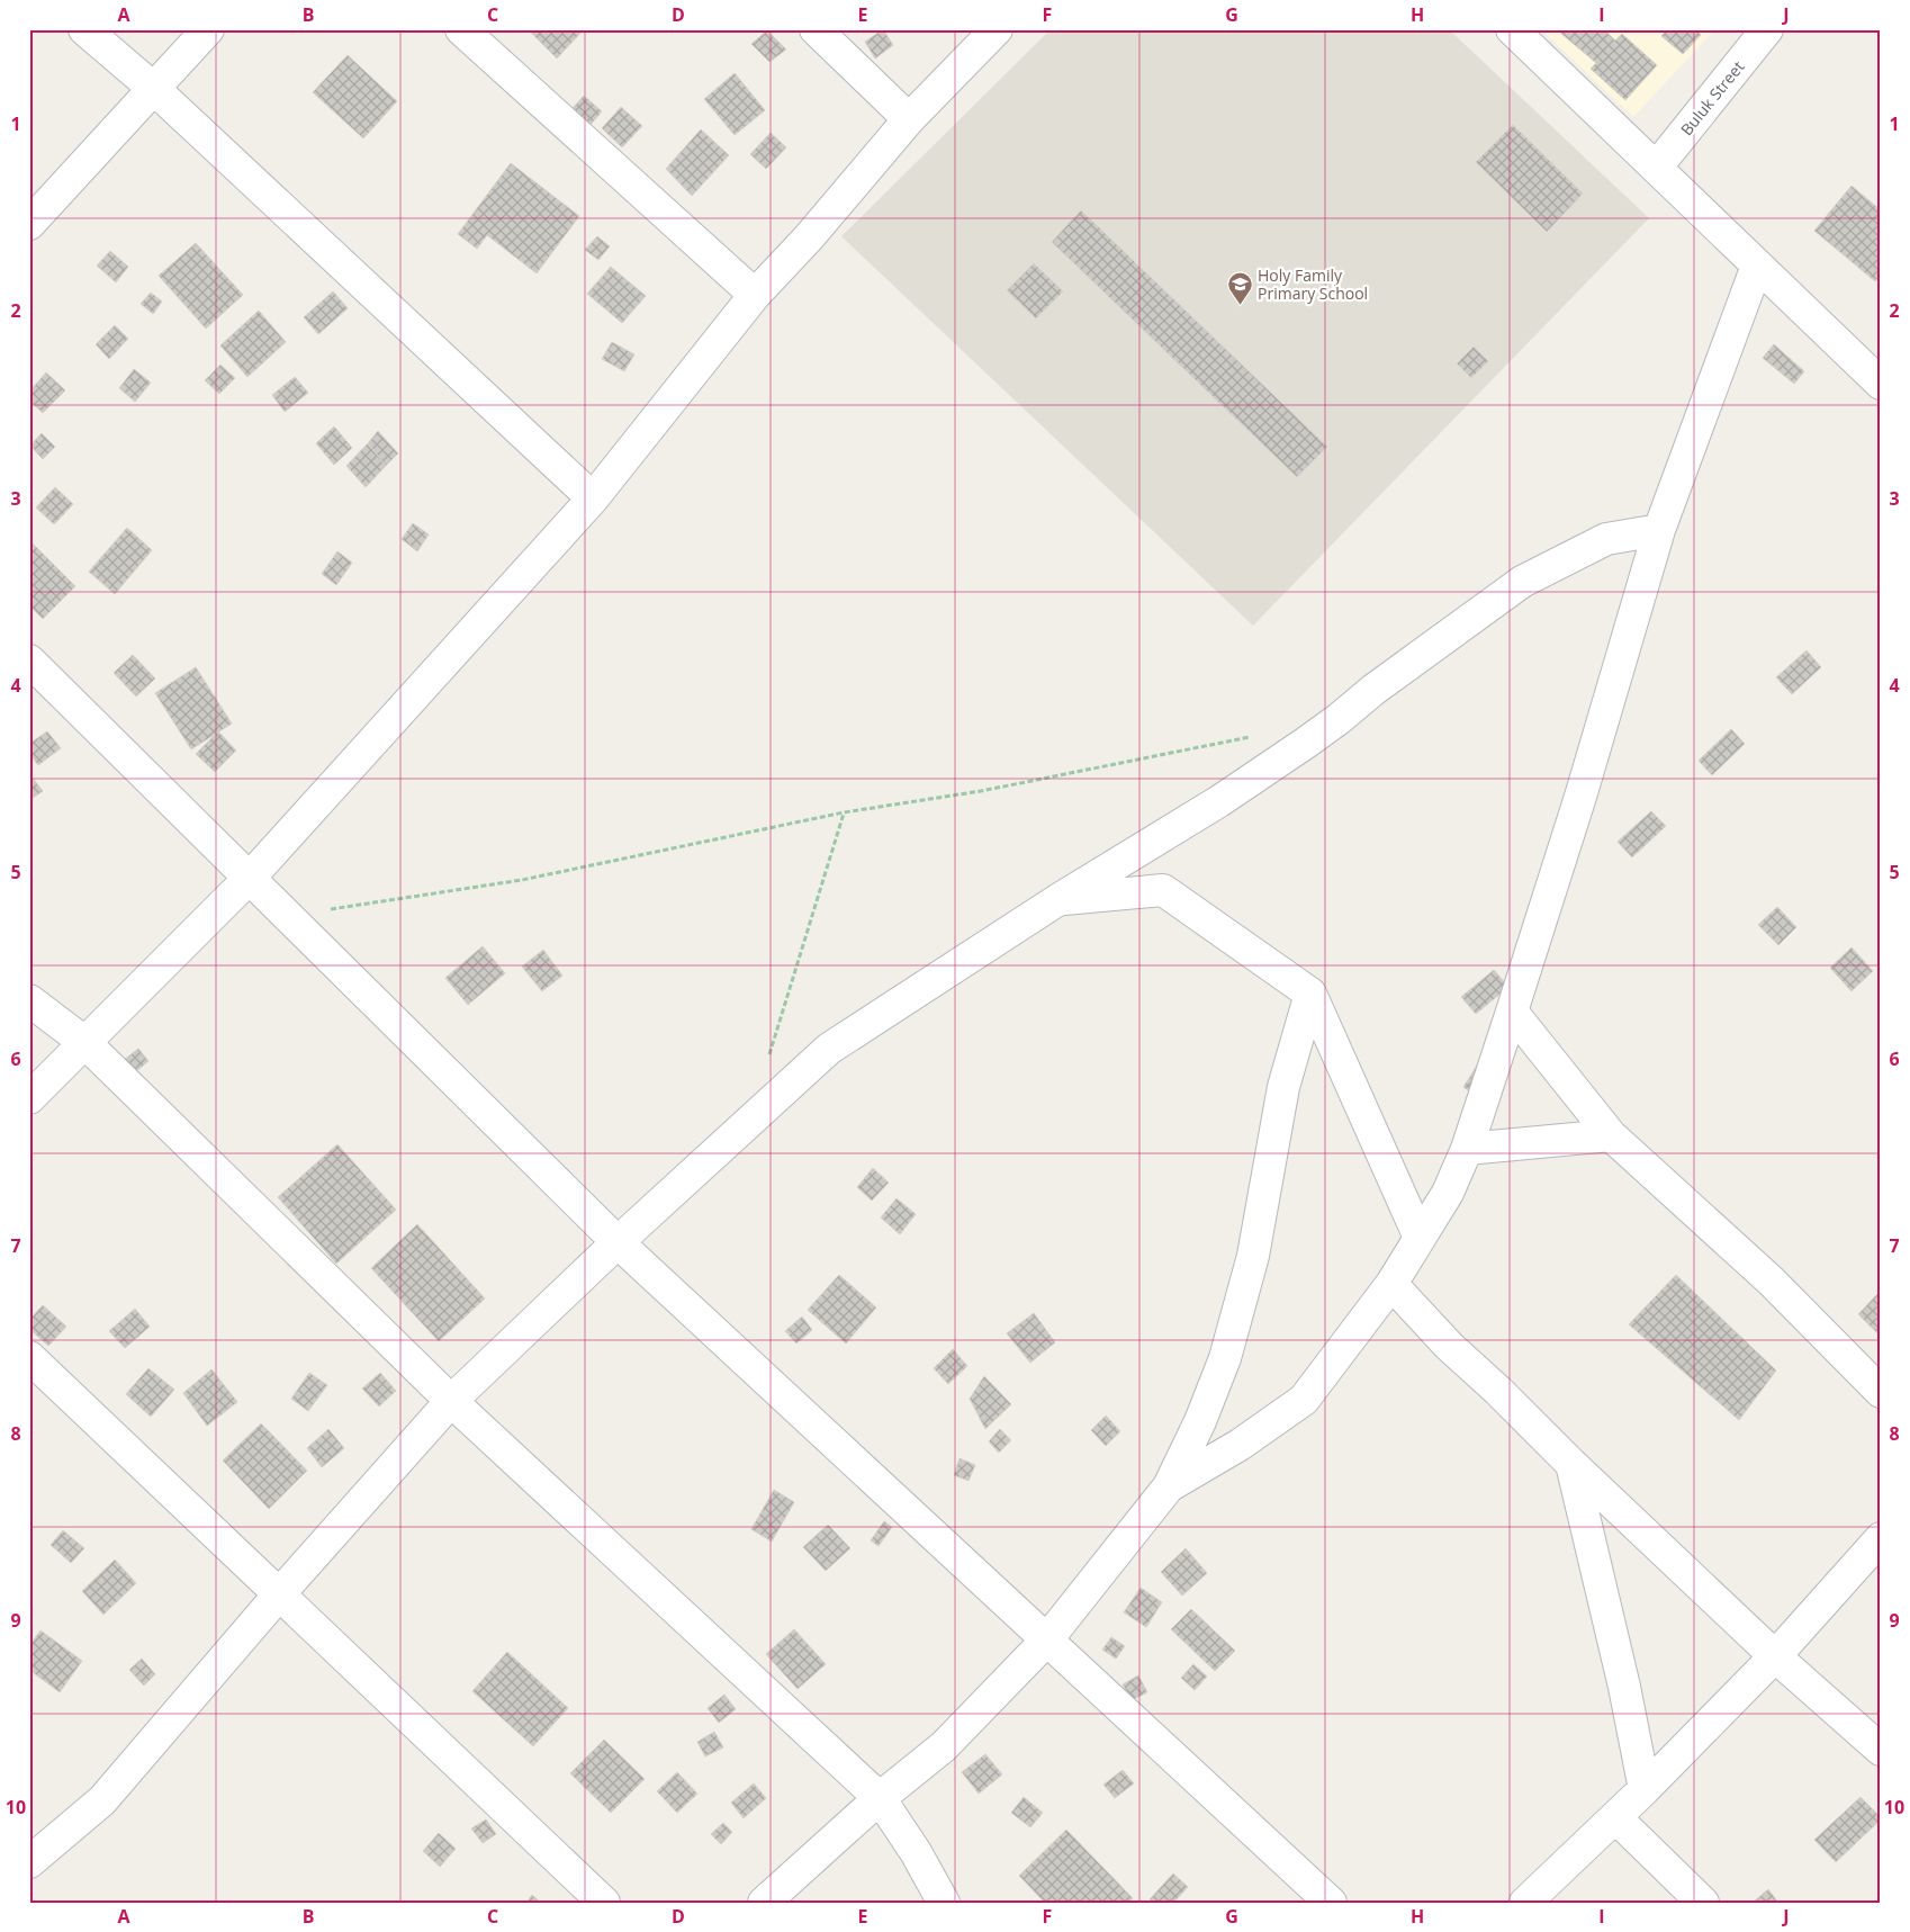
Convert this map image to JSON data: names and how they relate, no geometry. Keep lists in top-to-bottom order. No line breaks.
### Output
{"streets":{"street":["Buluk Street"]},"places":{"school or university":["Holy Family Primary School"]},"grid":{"columns":["A","B","C","D","E","F","G","H","I","J"],"rows":["1","2","3","4","5","6","7","8","9","10"]}}
